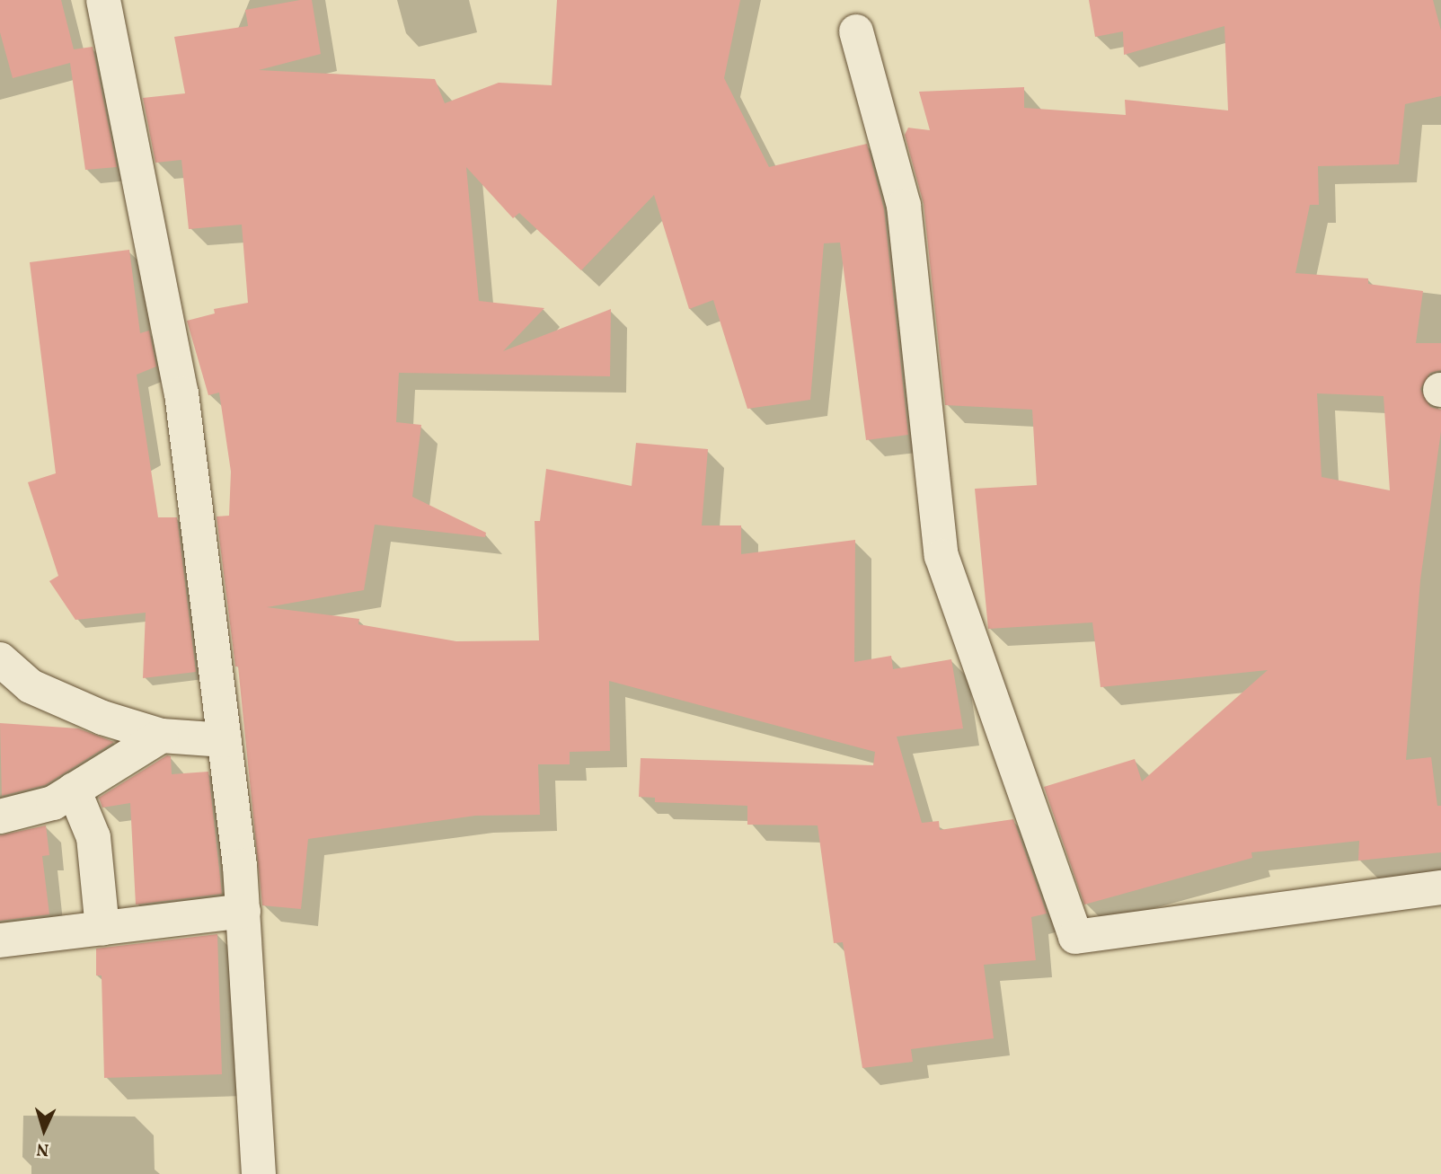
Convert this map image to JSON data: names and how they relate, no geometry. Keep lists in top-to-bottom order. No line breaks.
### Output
{"north":"bottom"}
